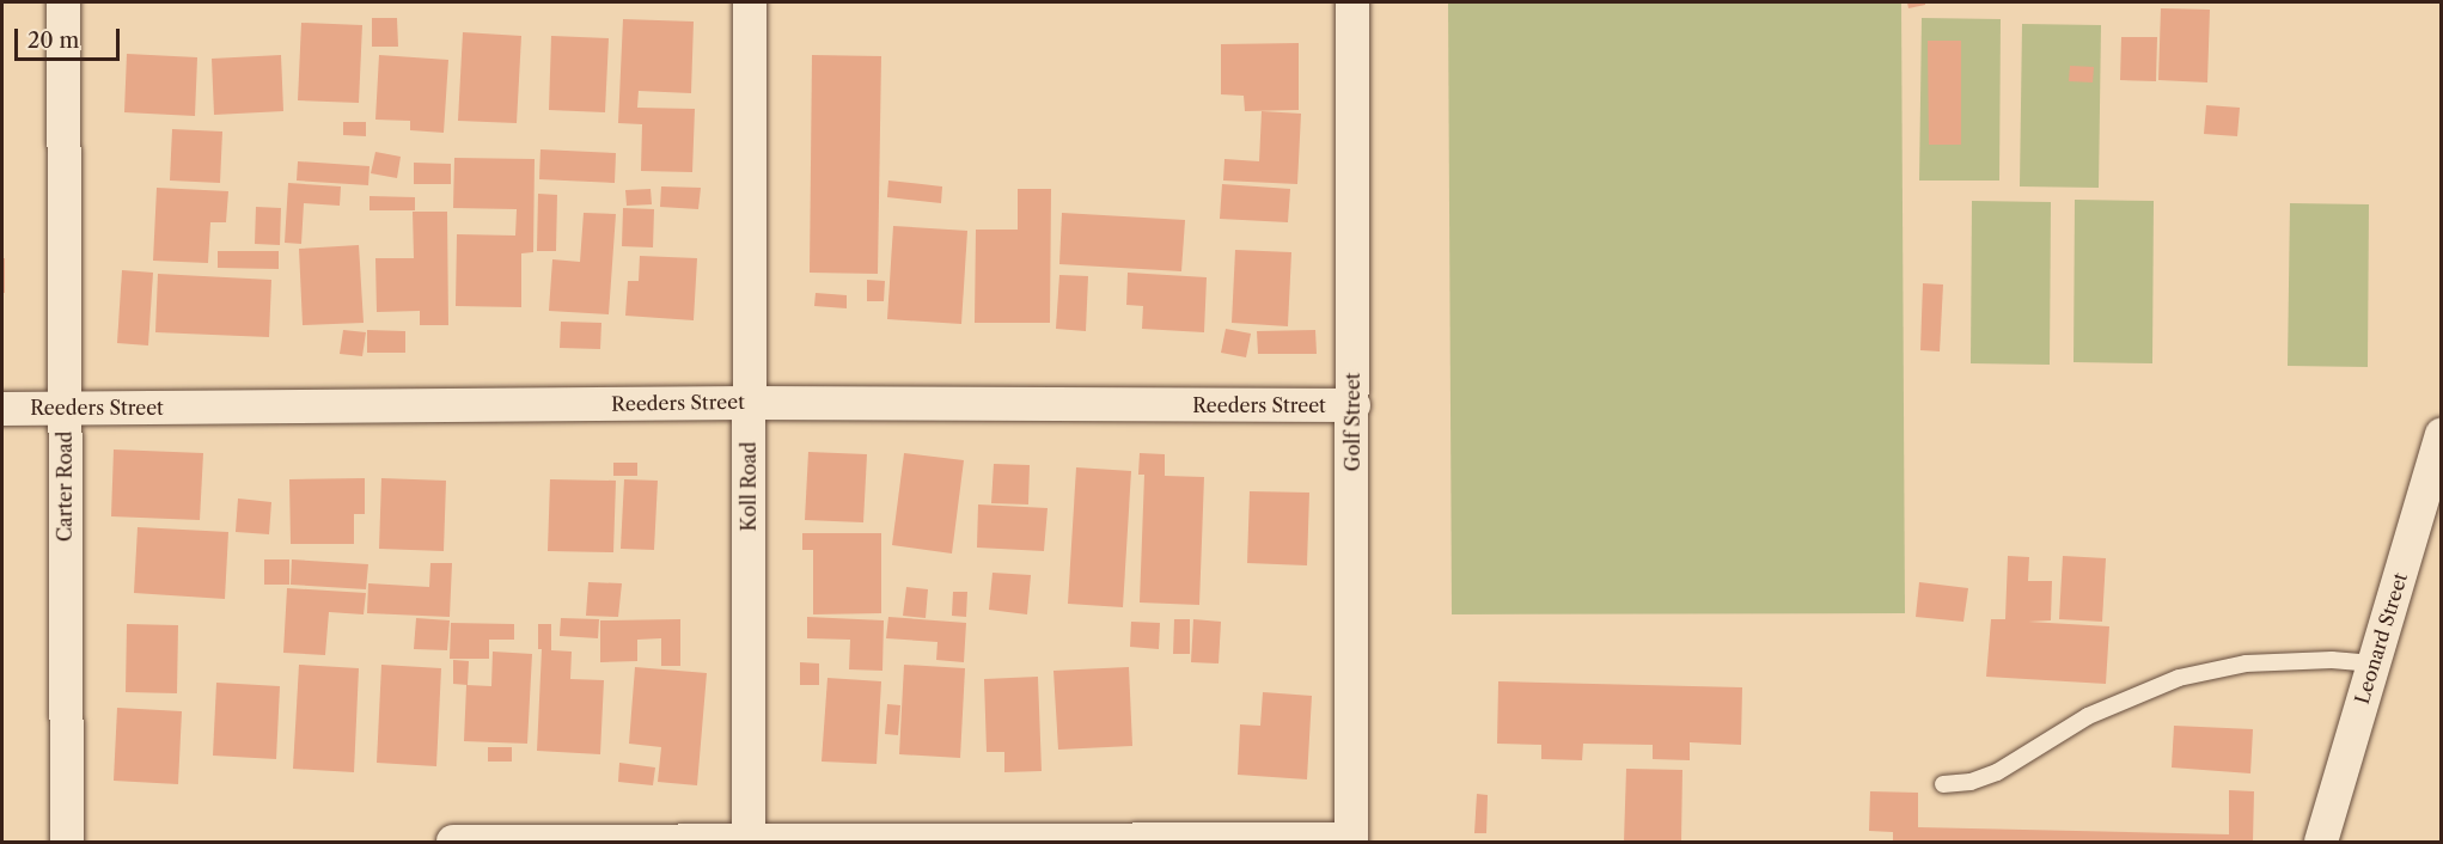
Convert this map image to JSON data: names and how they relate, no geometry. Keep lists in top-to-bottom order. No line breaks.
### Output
{"streets":{"street":["Reeders Street","Golf Street","Carter Road","Koll Road","Leonard Street"]},"crossings":[["Reeders Street","Golf Street"],["Reeders Street","Carter Road"],["Reeders Street","Koll Road"]],"scale_bar":"20 m"}
